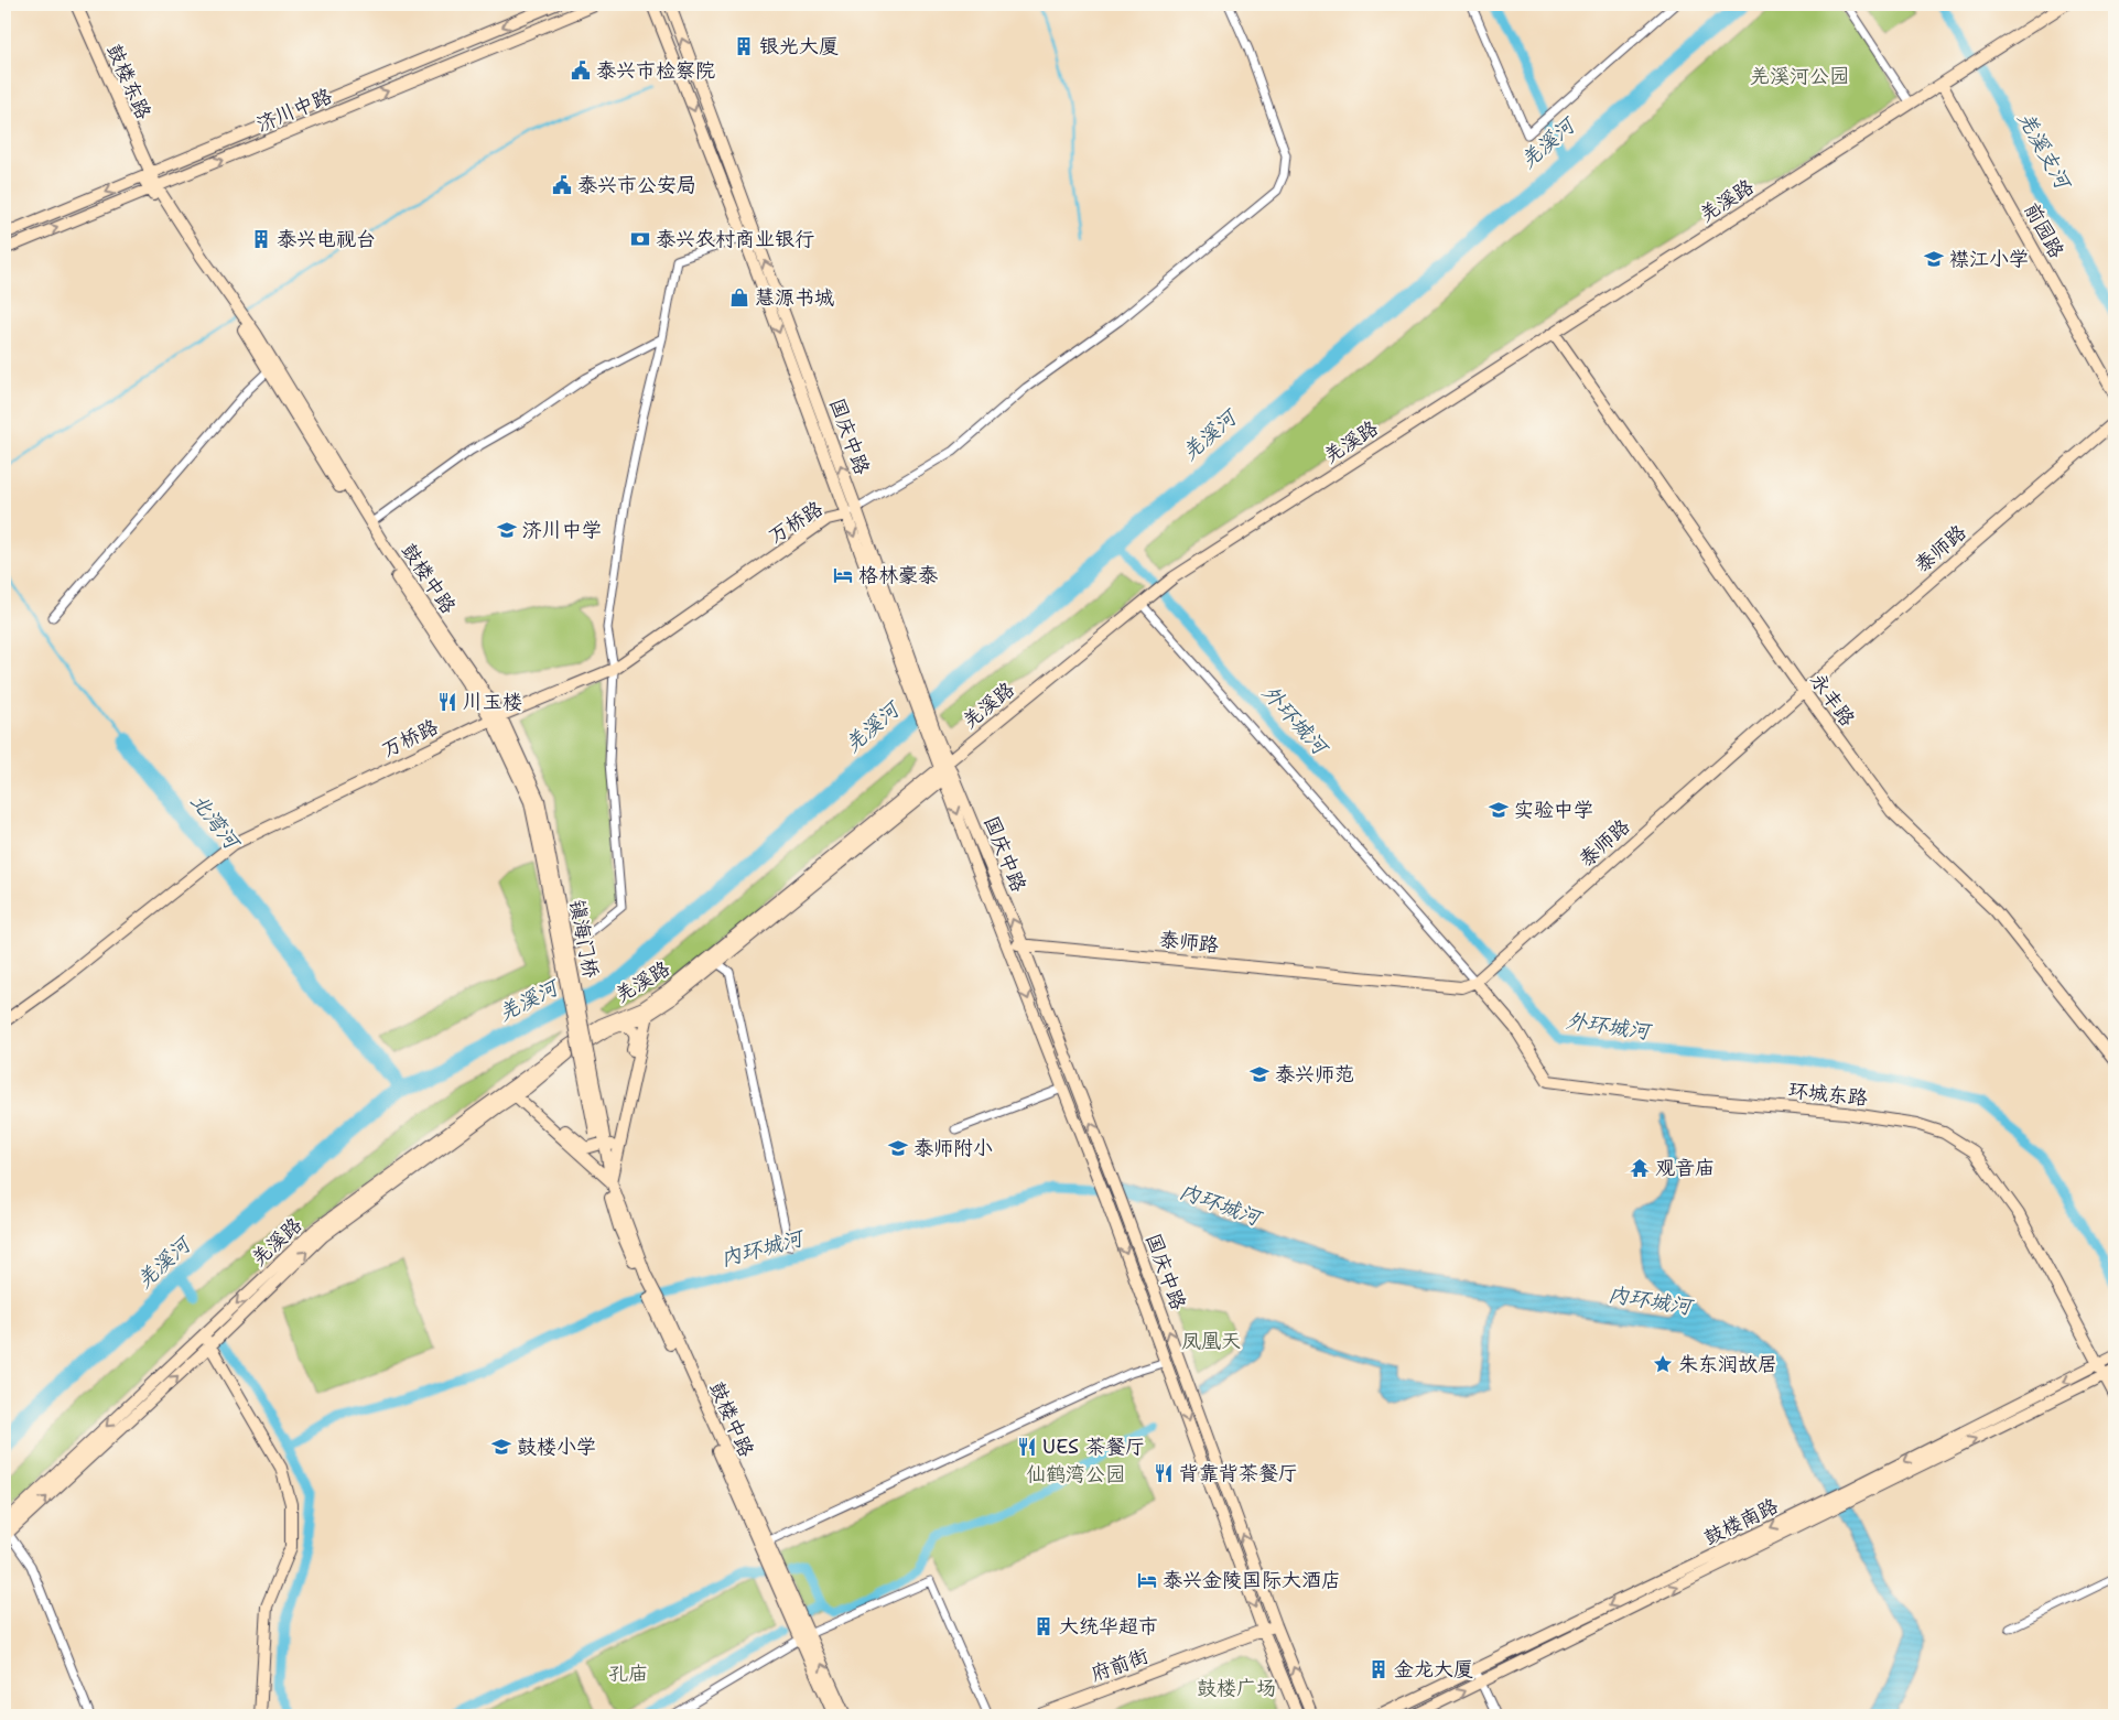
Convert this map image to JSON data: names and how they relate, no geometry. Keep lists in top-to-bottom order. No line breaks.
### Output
{"streets":{"street":["鼓楼东路","济川中路","羌溪路","前园路","国庆中路","万桥路","泰师路","鼓楼中路","永丰路","镇海门桥","环城东路","鼓楼南路","府前街"]},"crossings":[["鼓楼东路","济川中路"],["鼓楼东路","鼓楼中路"],["羌溪路","前园路"],["羌溪路","国庆中路"],["羌溪路","永丰路"],["国庆中路","万桥路"],["国庆中路","泰师路"],["国庆中路","府前街"],["万桥路","鼓楼中路"],["泰师路","永丰路"],["泰师路","环城东路"],["鼓楼中路","镇海门桥"],["环城东路","鼓楼南路"]],"water":["羌溪河","羌溪支河","外环城河","北湾河","内环城河"],"parks":["羌溪河公园","凤凰天","仙鹤湾公园","孔庙","鼓楼广场"],"places":{"building":["银光大厦","泰兴电视台","大统华超市","金龙大厦"],"public building":["泰兴市检察院","泰兴市公安局"],"bank":["泰兴农村商业银行"],"school or university":["襟江小学","济川中学","实验中学","泰兴师范","泰师附小","鼓楼小学"],"shop":["慧源书城"],"hotel":["格林豪泰","泰兴金陵国际大酒店"],"restaurant":["川玉楼","UES 茶餐厅","背靠背茶餐厅"],"temple":["观音庙"],"place":["朱东润故居"]}}
